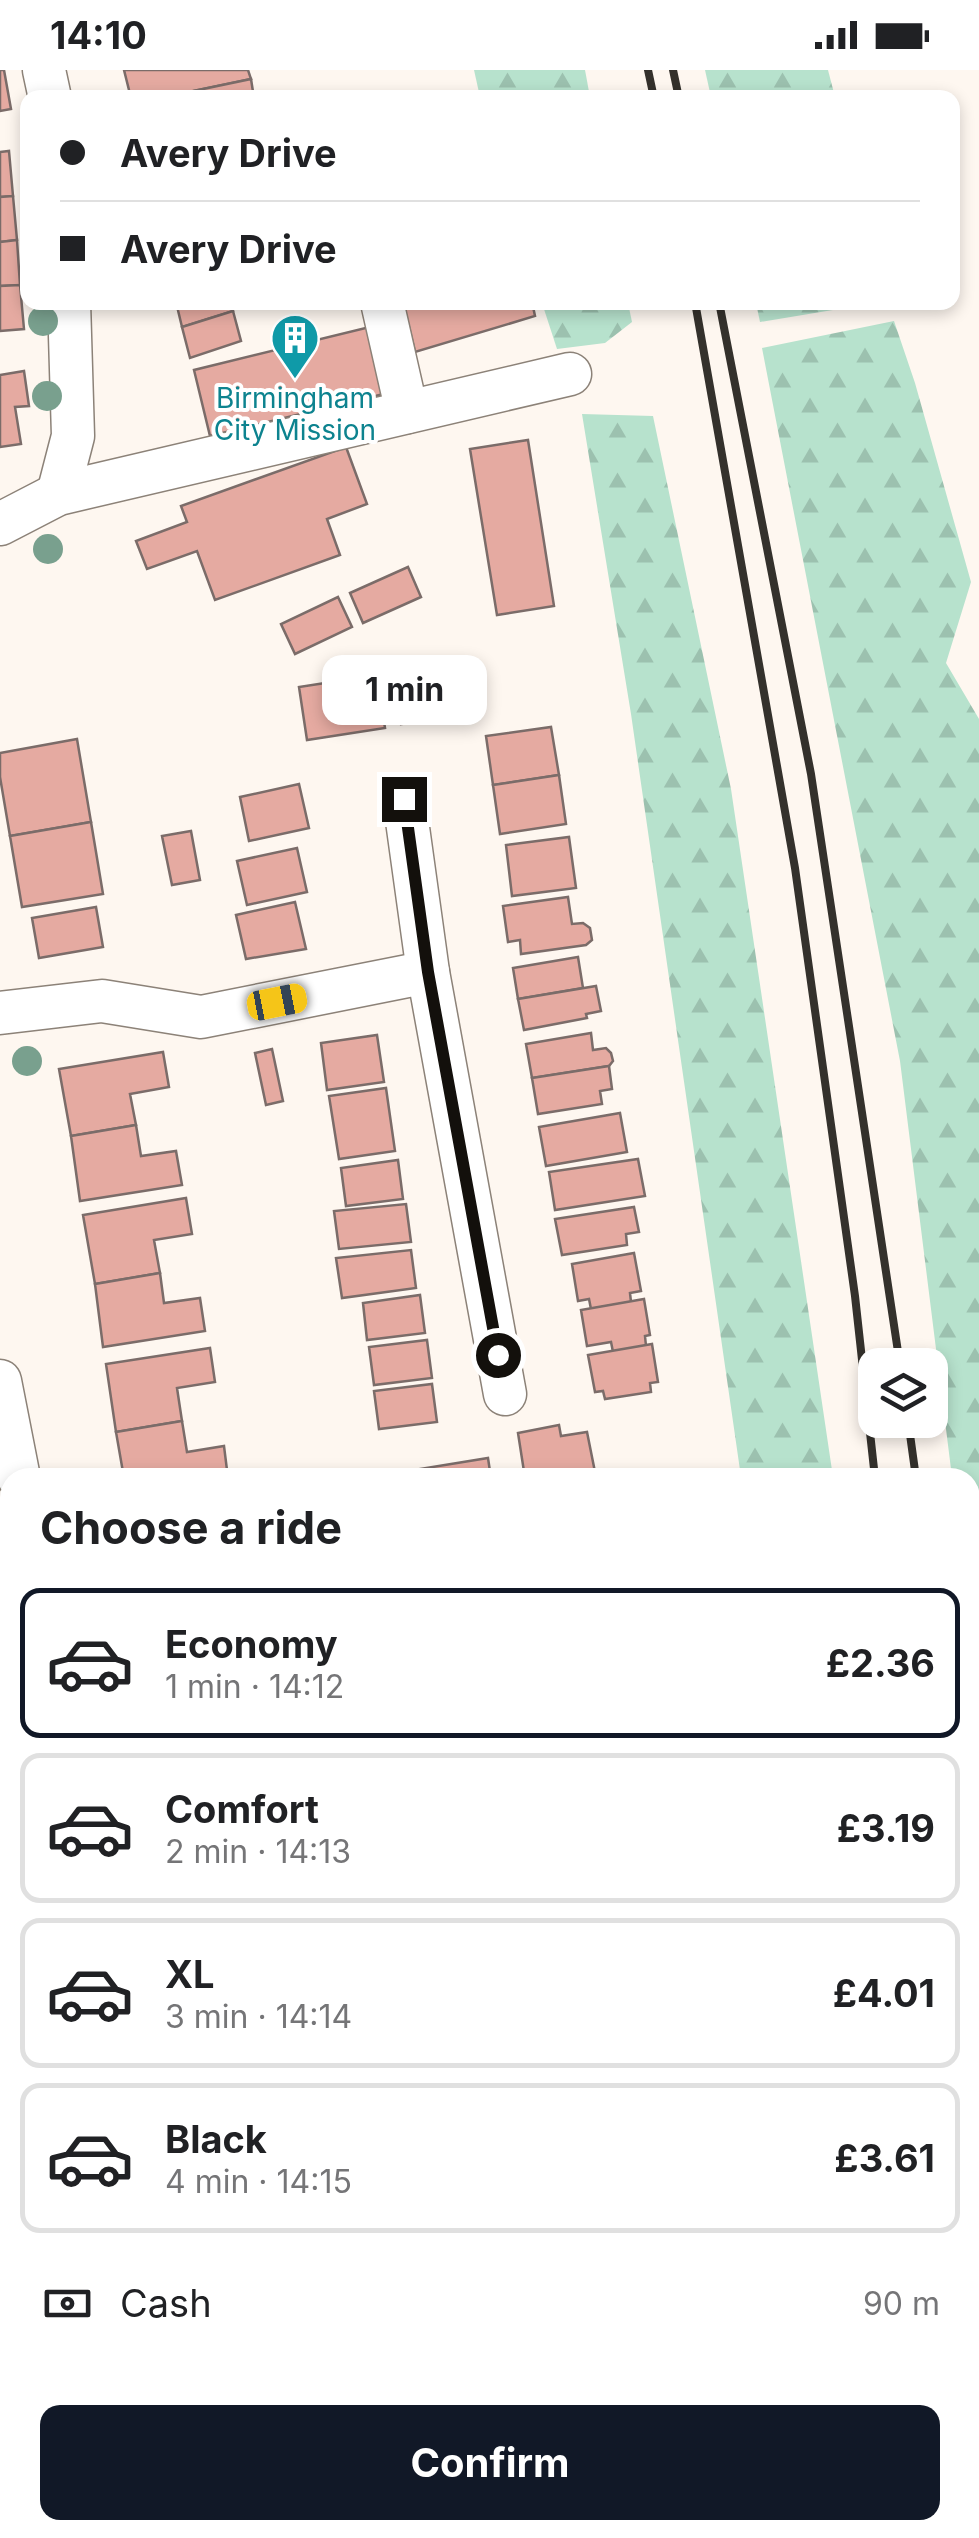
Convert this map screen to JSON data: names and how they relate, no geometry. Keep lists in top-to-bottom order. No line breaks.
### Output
{"places":{"building":["Birmingham City Mission"]},"page":{"status":"14:10","banner":["Avery Drive","Avery Drive"],"bubble":"1 min","heading":"Choose a ride","list":[{"name":"Economy","note":"1 min · 14:12","value":"£2.36"},{"name":"Comfort","note":"2 min · 14:13","value":"£3.19"},{"name":"XL","note":"3 min · 14:14","value":"£4.01"},{"name":"Black","note":"4 min · 14:15","value":"£3.61"}],"pay":["Cash","90 m"],"buttons":"Confirm"}}
